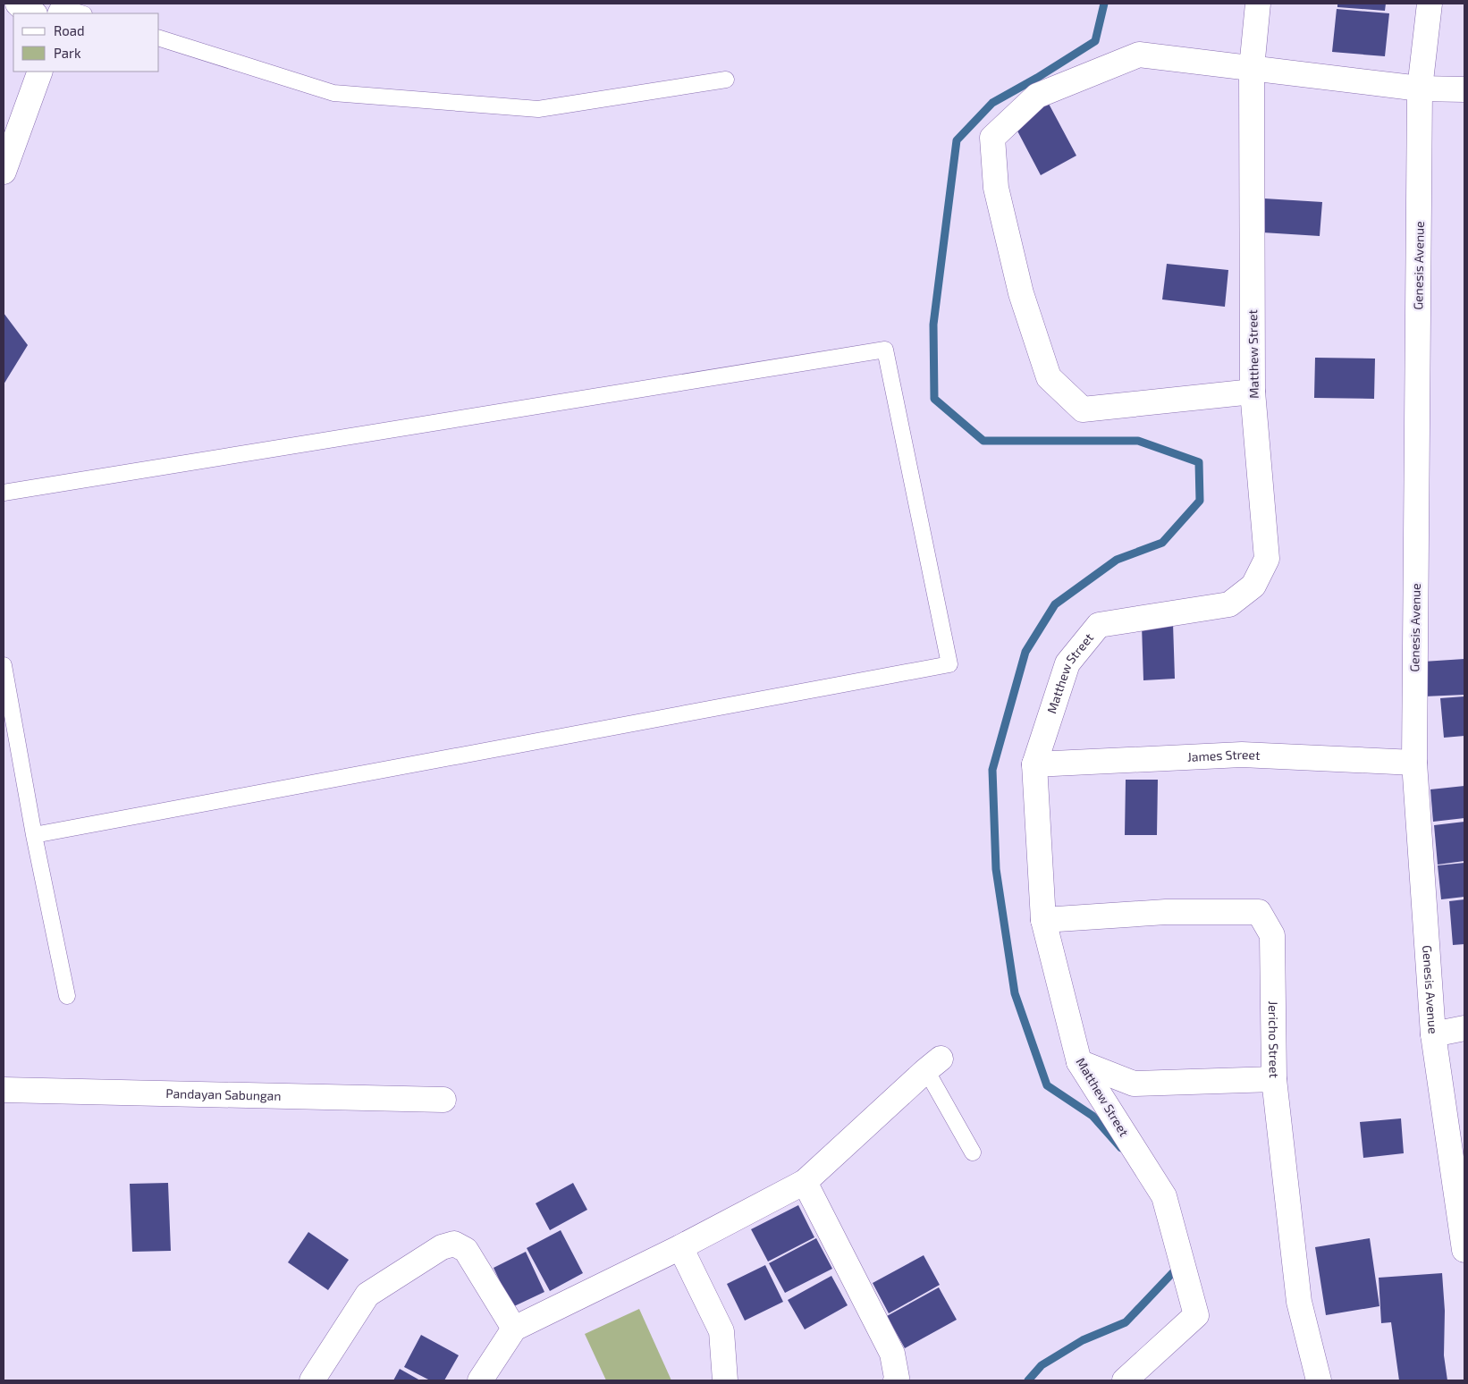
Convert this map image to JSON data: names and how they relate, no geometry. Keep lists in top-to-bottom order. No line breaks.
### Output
{"streets":{"street":["Genesis Avenue","Matthew Street","James Street","Jericho Street","Pandayan Sabungan"]},"crossings":[["Genesis Avenue","James Street"],["Matthew Street","James Street"],["Matthew Street","Jericho Street"]],"legend":["Road","Park"]}
